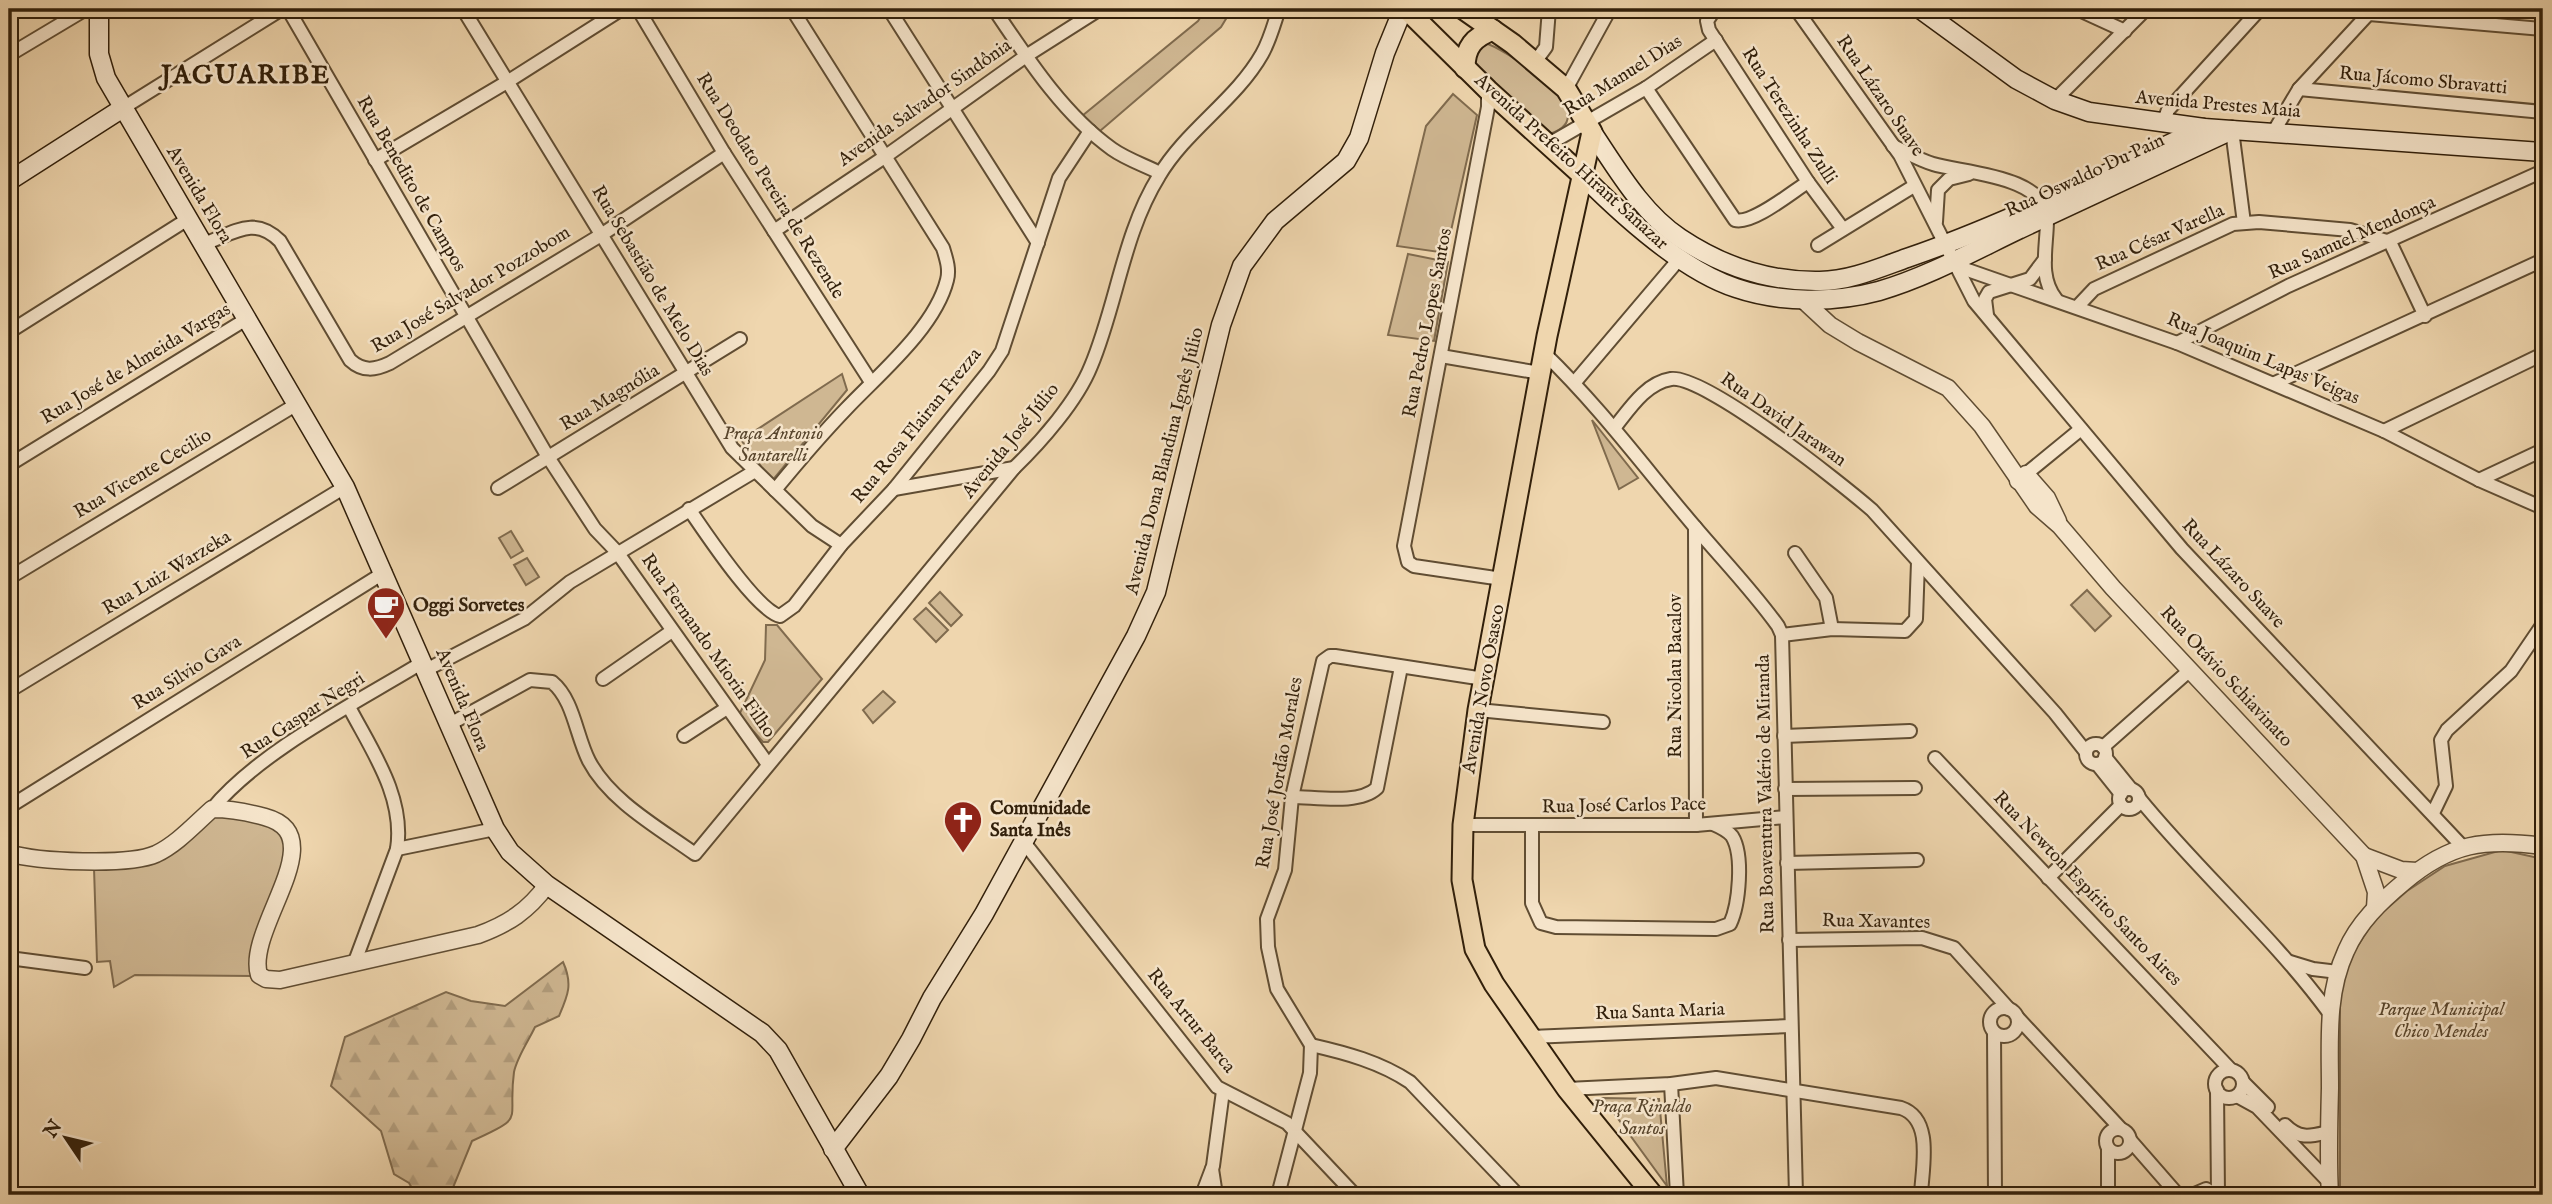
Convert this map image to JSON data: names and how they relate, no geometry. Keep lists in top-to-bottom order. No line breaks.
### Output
{"streets":{"main road":["Avenida Prestes Maia","Avenida Prefeito Hirant Sanazar","Rua Oswaldo Du Pain","Avenida Flora","Avenida Dona Blandina Ignês Júlio","Avenida Novo Osasco"],"street":["Rua Manuel Dias","Rua Jácomo Sbravatti","Rua Lázaro Suave","Avenida Salvador Sindônia","Rua Terezinha Zulli","Rua Benedito de Campos","Rua Deodato Pereira de Rezende","Rua César Varella","Rua Samuel Mendonça","Rua Sebastião de Melo Dias","Rua José Salvador Pozzobom","Rua Pedro Lopes Santos","Rua Joaquim Lapas Veigas","Rua José de Almeida Vargas","Rua Magnólia","Rua David Jarawan","Rua Rosa Flairan Frezza","Avenida José Júlio","Rua Vicente Cecilio","Rua Luiz Warzeka","Rua Fernando Miorin Filho","Rua Silvio Gava","Rua Nicolau Bacalov","Rua Otávio Schiavinato","Rua Gaspar Negri","Rua José Jordão Morales","Rua Boaventura Valério de Miranda","Rua José Carlos Pace","Rua Newton Espírito Santo Aires","Rua Xavantes","Rua Santa Maria","Rua Artur Barca"]},"crossings":[["Rua Manuel Dias","Rua Terezinha Zulli"],["Rua Manuel Dias","Avenida Prefeito Hirant Sanazar"],["Rua Manuel Dias","Avenida Novo Osasco"],["Rua Lázaro Suave","Avenida Prefeito Hirant Sanazar"],["Rua Lázaro Suave","Rua Oswaldo Du Pain"],["Rua Lázaro Suave","Rua Joaquim Lapas Veigas"],["Avenida Salvador Sindônia","Rua Deodato Pereira de Rezende"],["Avenida Prestes Maia","Rua Oswaldo Du Pain"],["Avenida Prefeito Hirant Sanazar","Rua Oswaldo Du Pain"],["Avenida Prefeito Hirant Sanazar","Rua Pedro Lopes Santos"],["Avenida Prefeito Hirant Sanazar","Rua Joaquim Lapas Veigas"],["Avenida Prefeito Hirant Sanazar","Avenida Dona Blandina Ignês Júlio"],["Avenida Prefeito Hirant Sanazar","Rua Otávio Schiavinato"],["Avenida Prefeito Hirant Sanazar","Avenida Novo Osasco"],["Rua Oswaldo Du Pain","Rua Joaquim Lapas Veigas"],["Rua Benedito de Campos","Rua José Salvador Pozzobom"],["Rua Benedito de Campos","Rua Magnólia"],["Rua Benedito de Campos","Rua Fernando Miorin Filho"],["Rua Benedito de Campos","Rua Gaspar Negri"],["Rua Deodato Pereira de Rezende","Rua José Salvador Pozzobom"],["Avenida Flora","Rua José Salvador Pozzobom"],["Avenida Flora","Rua José de Almeida Vargas"],["Avenida Flora","Avenida José Júlio"],["Avenida Flora","Avenida Dona Blandina Ignês Júlio"],["Avenida Flora","Rua Vicente Cecilio"],["Avenida Flora","Rua Luiz Warzeka"],["Avenida Flora","Rua Silvio Gava"],["Avenida Flora","Rua Gaspar Negri"],["Rua César Varella","Rua Samuel Mendonça"],["Rua César Varella","Rua Joaquim Lapas Veigas"],["Rua Samuel Mendonça","Rua Joaquim Lapas Veigas"],["Rua Sebastião de Melo Dias","Rua José Salvador Pozzobom"],["Rua Sebastião de Melo Dias","Rua Magnólia"],["Rua Sebastião de Melo Dias","Rua Rosa Flairan Frezza"],["Rua Sebastião de Melo Dias","Rua Gaspar Negri"],["Rua Pedro Lopes Santos","Avenida Novo Osasco"],["Rua David Jarawan","Rua Boaventura Valério de Miranda"],["Rua Rosa Flairan Frezza","Rua Gaspar Negri"],["Avenida José Júlio","Rua Fernando Miorin Filho"],["Avenida Dona Blandina Ignês Júlio","Rua Artur Barca"],["Rua Fernando Miorin Filho","Rua Gaspar Negri"],["Rua Nicolau Bacalov","Rua Boaventura Valério de Miranda"],["Rua Nicolau Bacalov","Rua José Carlos Pace"],["Avenida Novo Osasco","Rua José Jordão Morales"],["Avenida Novo Osasco","Rua Boaventura Valério de Miranda"],["Avenida Novo Osasco","Rua José Carlos Pace"],["Avenida Novo Osasco","Rua Santa Maria"],["Rua Boaventura Valério de Miranda","Rua José Carlos Pace"],["Rua Boaventura Valério de Miranda","Rua Xavantes"],["Rua Boaventura Valério de Miranda","Rua Santa Maria"]],"districts":["JAGUARIBE"],"parks":["Praça Antonio Santarelli","Parque Municipal Chico Mendes","Praça Rinaldo Santos"],"places":{"cafe":["Oggi Sorvetes"],"church":["Comunidade Santa Inês"]},"north":"top left"}
